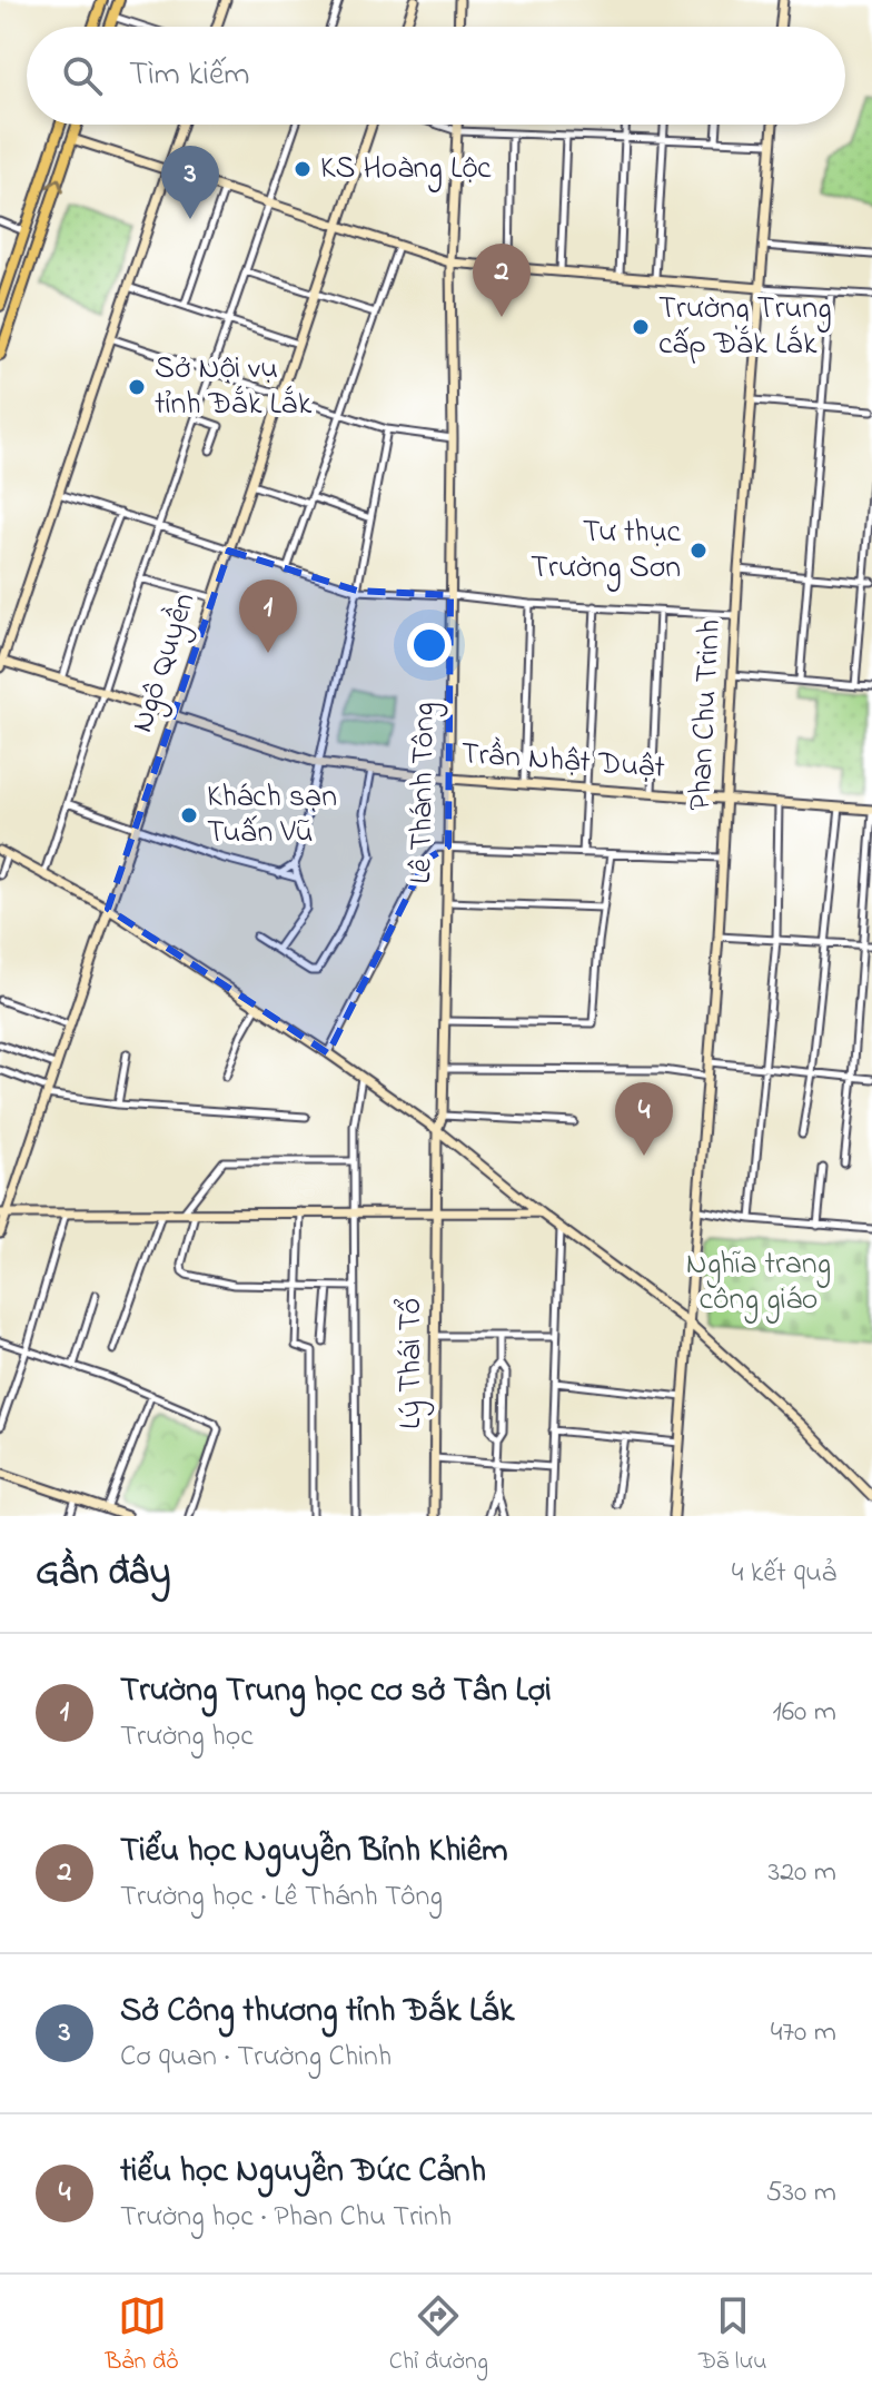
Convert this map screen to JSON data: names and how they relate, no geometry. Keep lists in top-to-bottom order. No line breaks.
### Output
{"streets":{"street":["Ngô Quyền","Phan Chu Trinh","Trần Nhật Duật","Lê Thánh Tông","Lý Thái Tổ"]},"crossings":[["Ngô Quyền","Trần Nhật Duật"],["Phan Chu Trinh","Trần Nhật Duật"],["Trần Nhật Duật","Lê Thánh Tông"],["Lê Thánh Tông","Lý Thái Tổ"]],"parks":["Nghĩa trang công giáo"],"places":["KS Hoàng Lộc","Trường Trung cấp Đắk Lắk","Sở Nội vụ tỉnh Đắk Lắk","Tư thục Trường Sơn","Khách sạn Tuấn Vũ"],"page":{"search":"Tìm kiếm","pins":["3","2","1","4"],"heading":["Gần đây","4 kết quả"],"list":[{"mark":"1","name":"Trường Trung học cơ sở Tân Lợi","note":"Trường học","value":"160 m"},{"mark":"2","name":"Tiểu học Nguyễn Bỉnh Khiêm","note":"Trường học · Lê Thánh Tông","value":"320 m"},{"mark":"3","name":"Sở Công thương tỉnh Đắk Lắk","note":"Cơ quan · Trường Chinh","value":"470 m"},{"mark":"4","name":"tiểu học Nguyễn Đức Cảnh","note":"Trường học · Phan Chu Trinh","value":"530 m"}],"nav":["Bản đồ","Chỉ đường","Đã lưu"]}}
